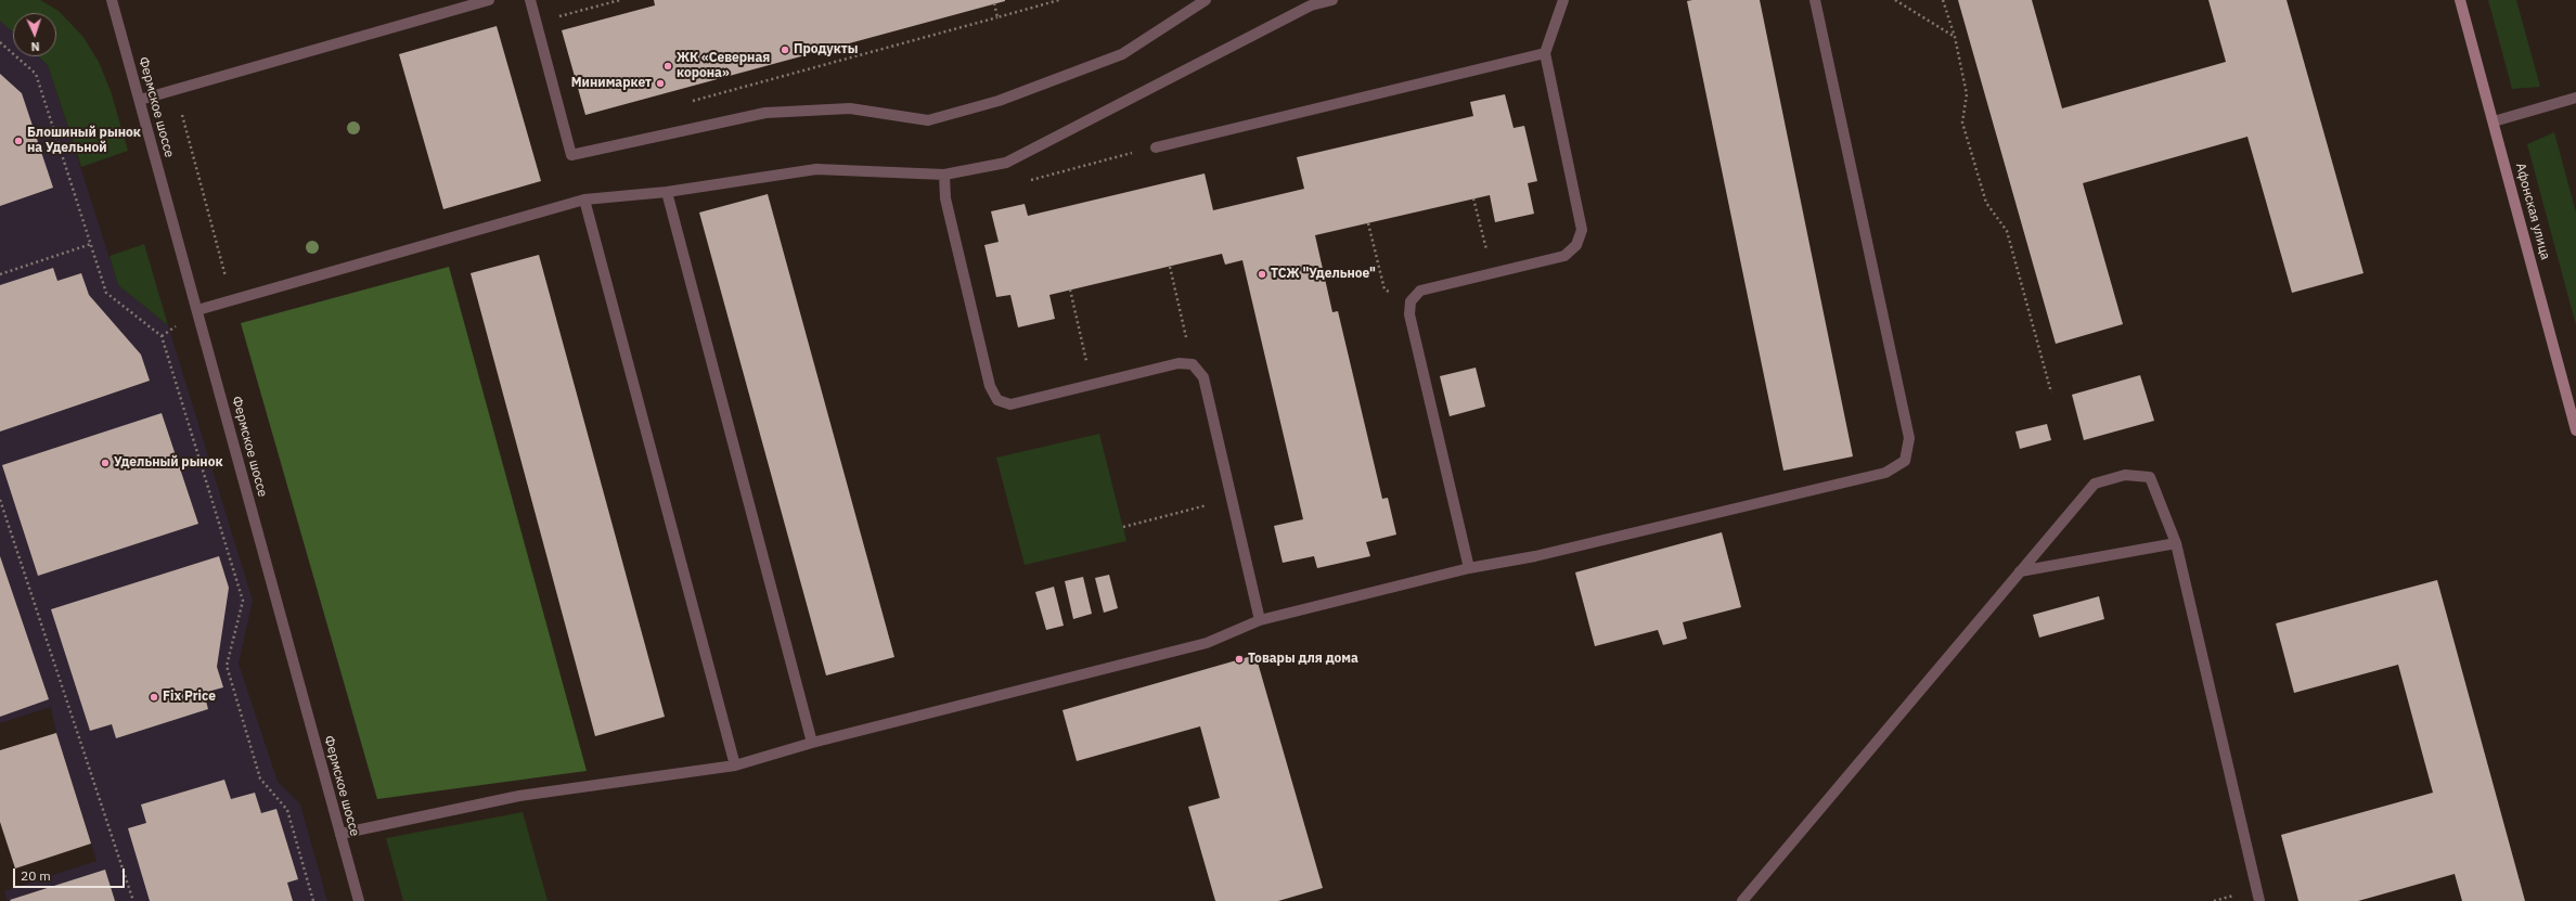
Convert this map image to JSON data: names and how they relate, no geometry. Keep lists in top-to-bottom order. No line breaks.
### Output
{"streets":{"street":["Фермское шоссе","Афонская улица"]},"places":["Продукты","ЖК «Северная корона»","Минимаркет","Блошиный рынок на Удельной","ТСЖ \"Удельное\"","Удельный рынок","Товары для дома","Fix Price"],"scale_bar":"20 m","north":"bottom"}
